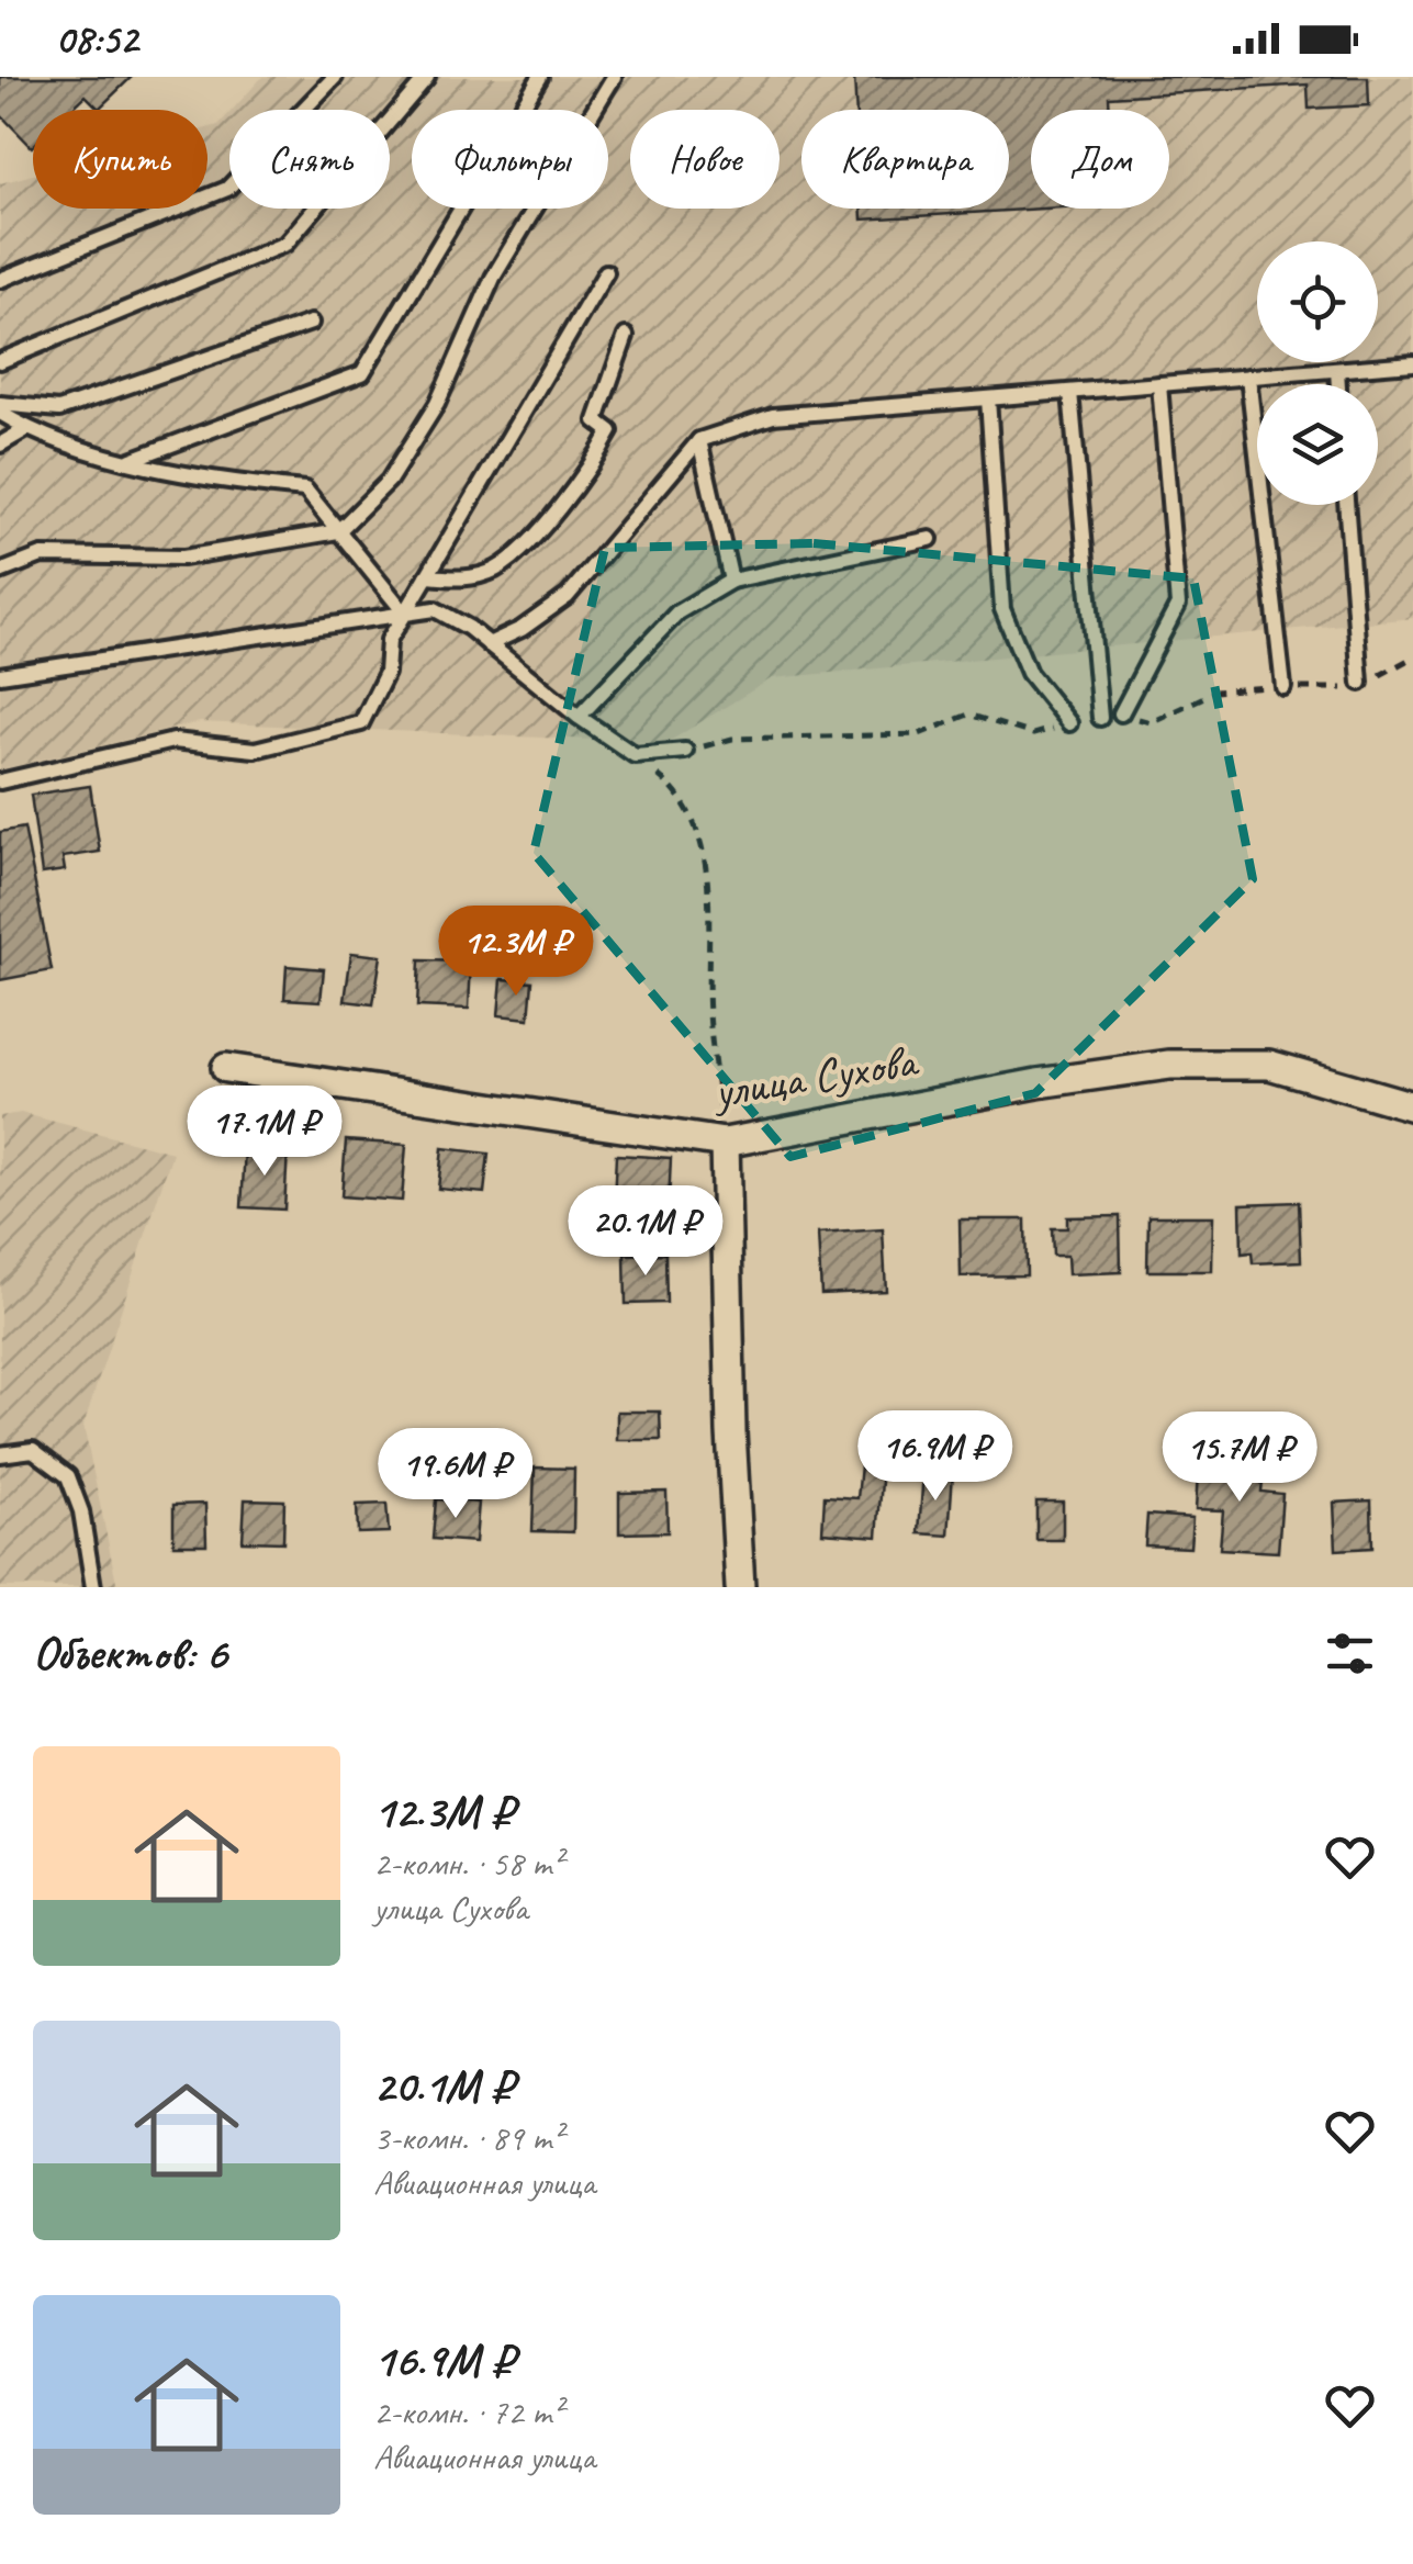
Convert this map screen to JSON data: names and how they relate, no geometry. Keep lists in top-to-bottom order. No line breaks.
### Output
{"streets":{"street":["улица Сухова"]},"page":{"status":"08:52","chip":["Купить","Снять","Фильтры","Новое","Квартира","Дом"],"price":["12.3M ₽","17.1M ₽","20.1M ₽","16.9M ₽","15.7M ₽","19.6M ₽"],"heading":"Объектов: 6","list":[{"name":"12.3M ₽","note":"2-комн. · 58 m² · улица Сухова"},{"name":"20.1M ₽","note":"3-комн. · 89 m² · Авиационная улица"},{"name":"16.9M ₽","note":"2-комн. · 72 m² · Авиационная улица"}]}}
